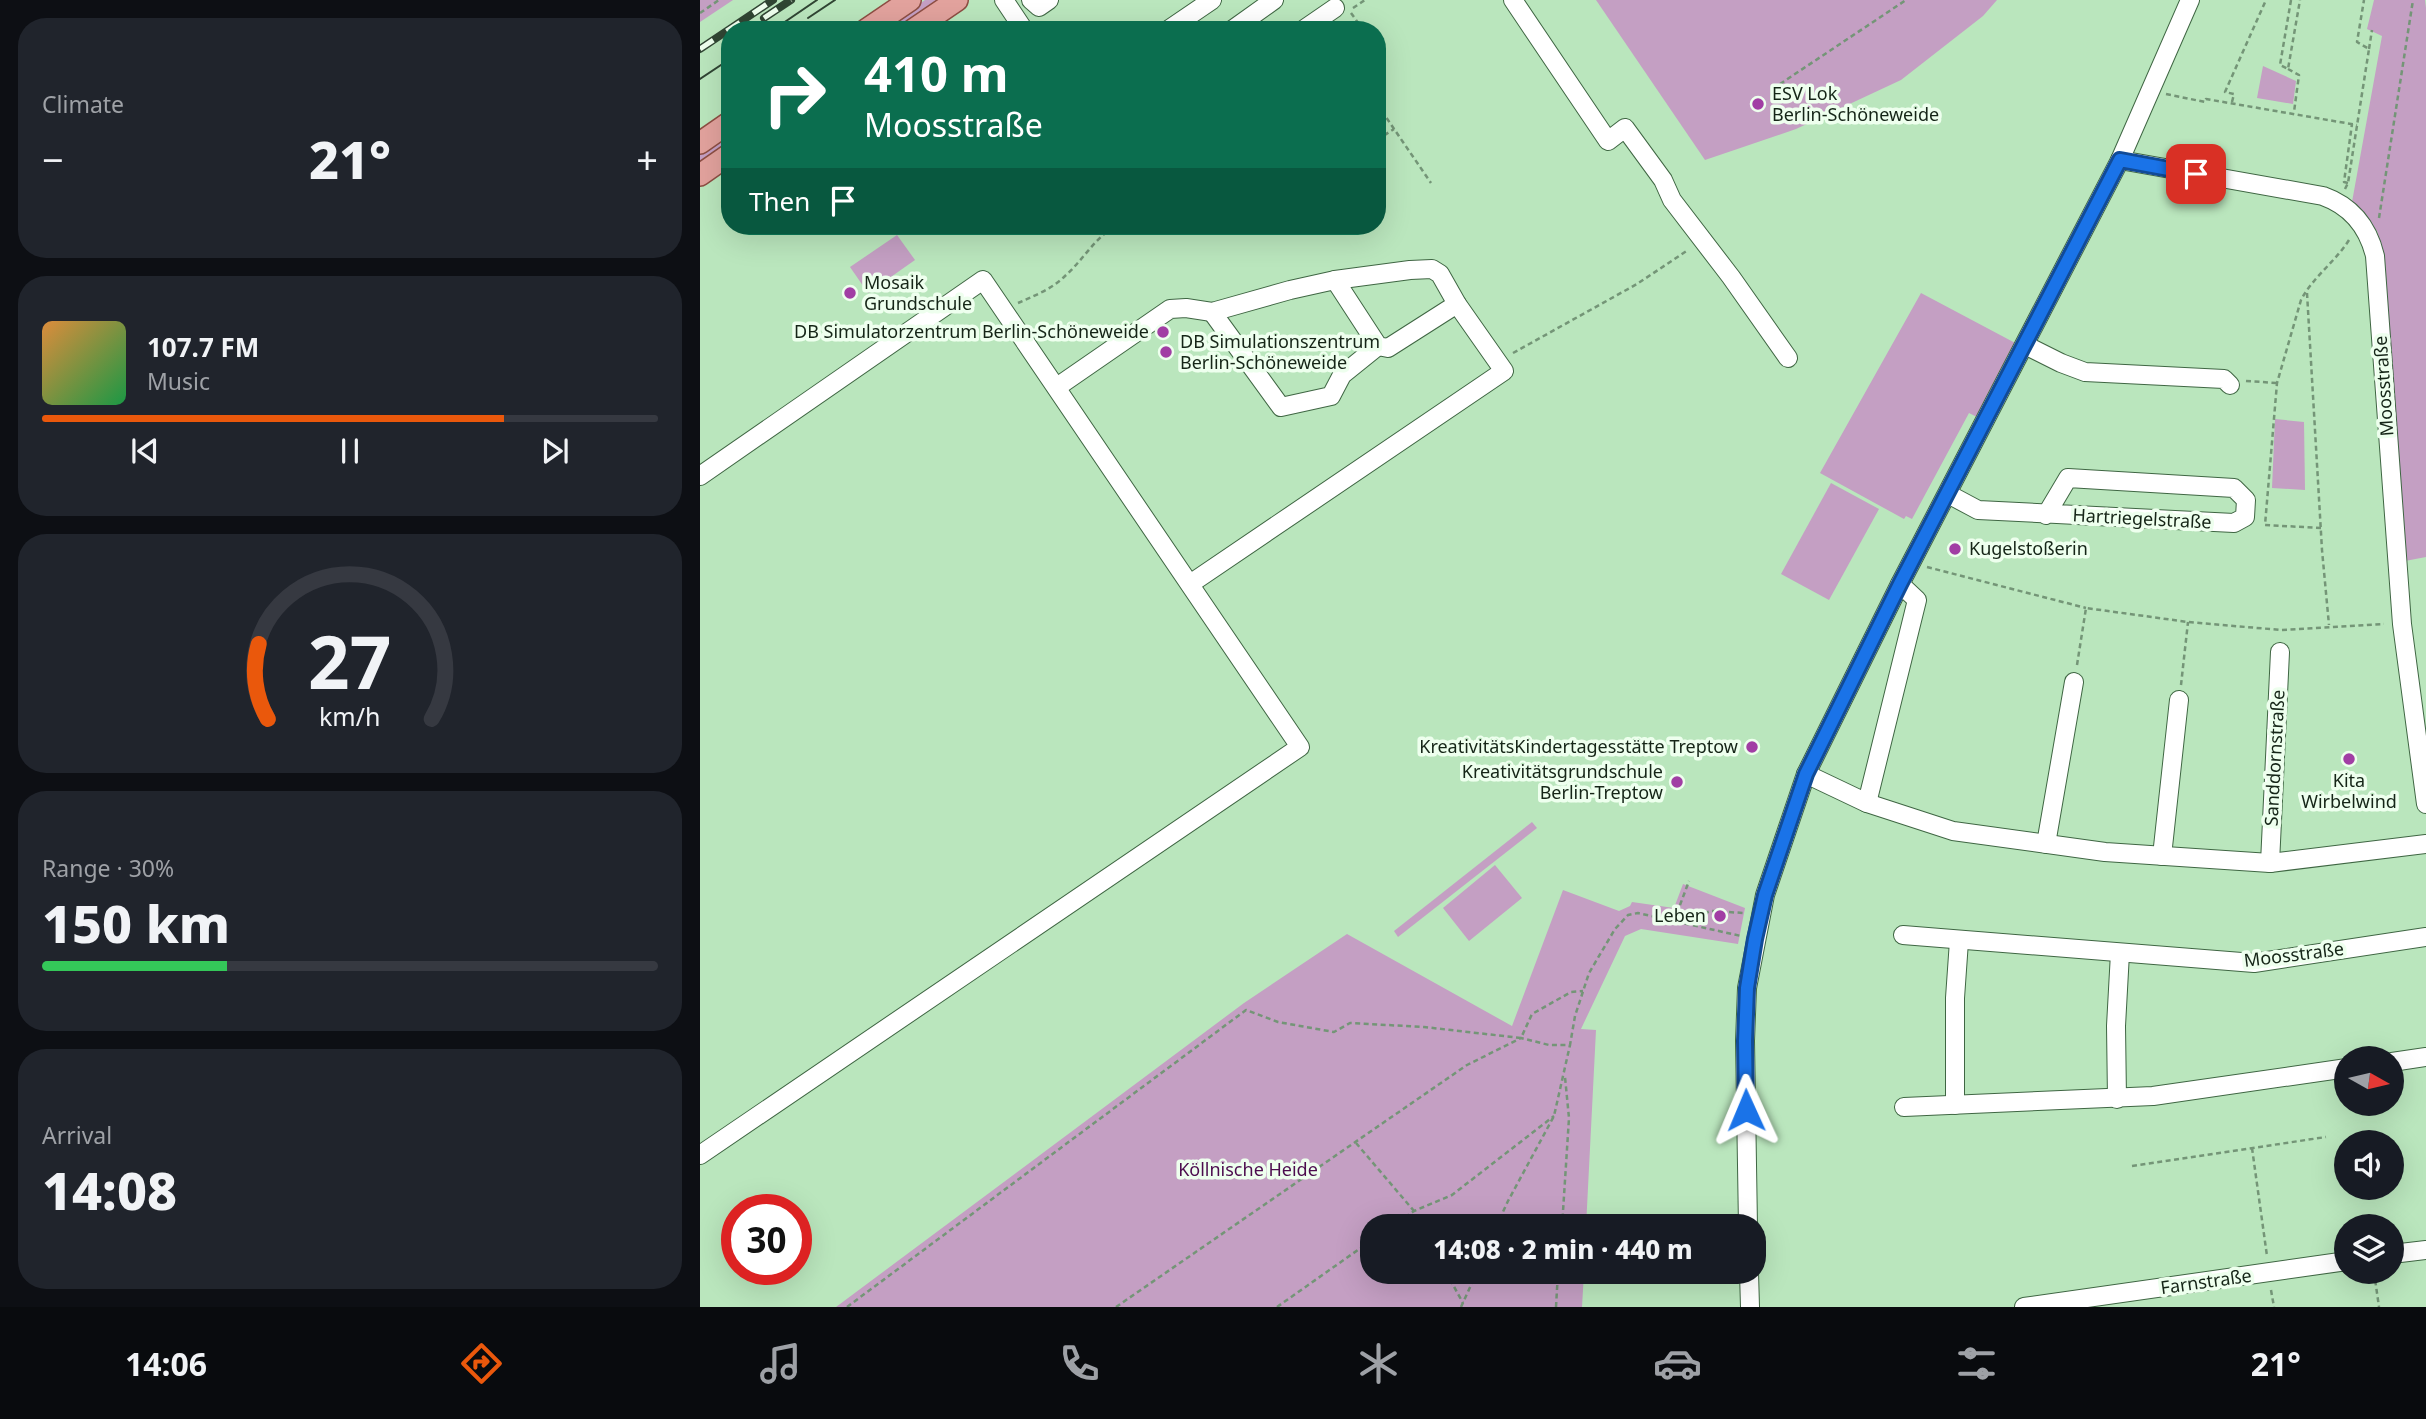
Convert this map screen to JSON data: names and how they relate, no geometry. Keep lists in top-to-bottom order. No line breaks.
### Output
{"streets":{"street":["Moosstraße","Hartriegelstraße","Sanddornstraße","Farnstraße"]},"parks":["Köllnische Heide"],"places":["ESV Lok Berlin-Schöneweide","Mosaik Grundschule","DB Simulatorzentrum Berlin-Schöneweide","DB Simulationszentrum Berlin-Schöneweide","Kugelstoßerin","KreativitätsKindertagesstätte Treptow","Kita Wirbelwind","Kreativitätsgrundschule Berlin-Treptow","Leben"],"north":"right","page":{"tile":["Climate",["Range · 30%","150 km"],["Arrival","14:08"]],"turn":["410 m","Moosstraße"],"heat":["−","21°","+"],"then":"Then","song":["107.7 FM","Music"],"limit":"30","trip":"14:08 · 2 min · 440 m","tabs":["14:06","21°"],"gauge":["27","km/h"]}}
